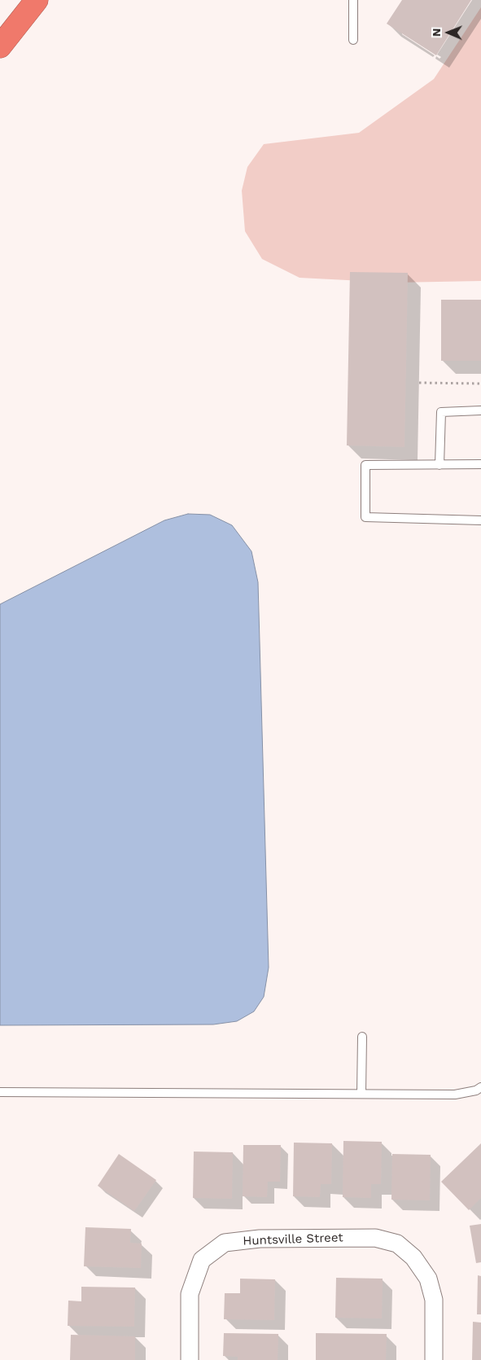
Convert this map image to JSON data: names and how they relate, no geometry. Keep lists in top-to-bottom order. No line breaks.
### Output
{"streets":{"street":["Huntsville Street"]},"north":"left"}
